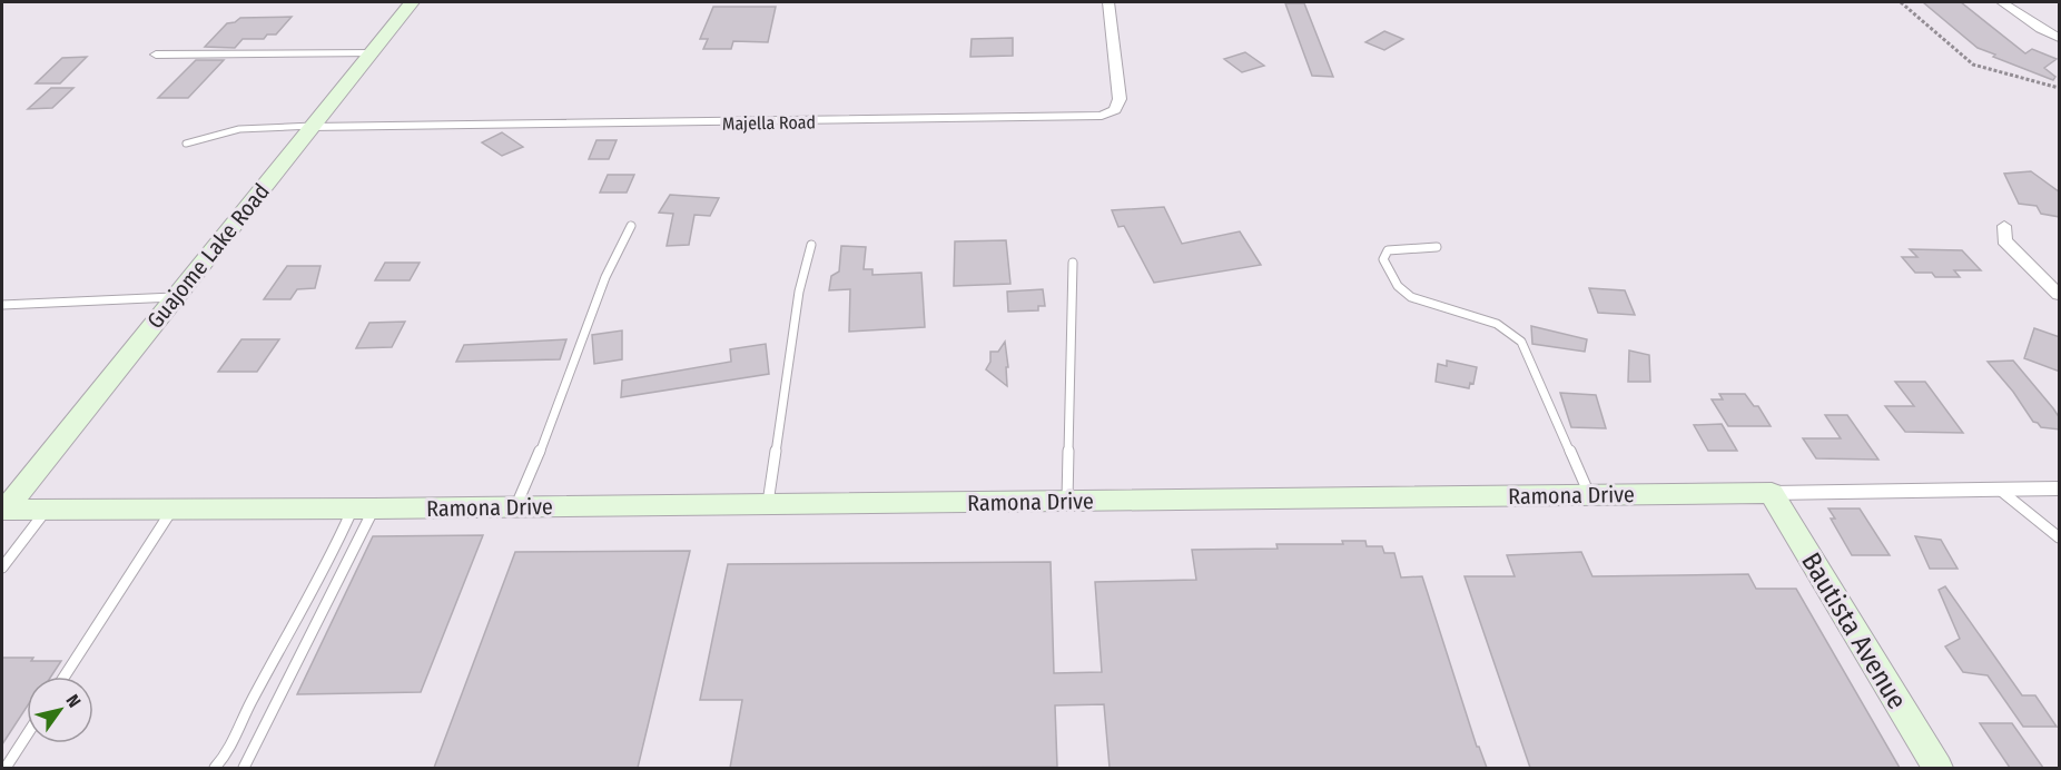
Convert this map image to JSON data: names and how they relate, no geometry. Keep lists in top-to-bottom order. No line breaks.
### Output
{"streets":{"street":["Majella Road","Guajome Lake Road","Ramona Drive","Bautista Avenue"]},"crossings":[["Majella Road","Guajome Lake Road"],["Guajome Lake Road","Ramona Drive"],["Ramona Drive","Bautista Avenue"]],"north":"top right"}
